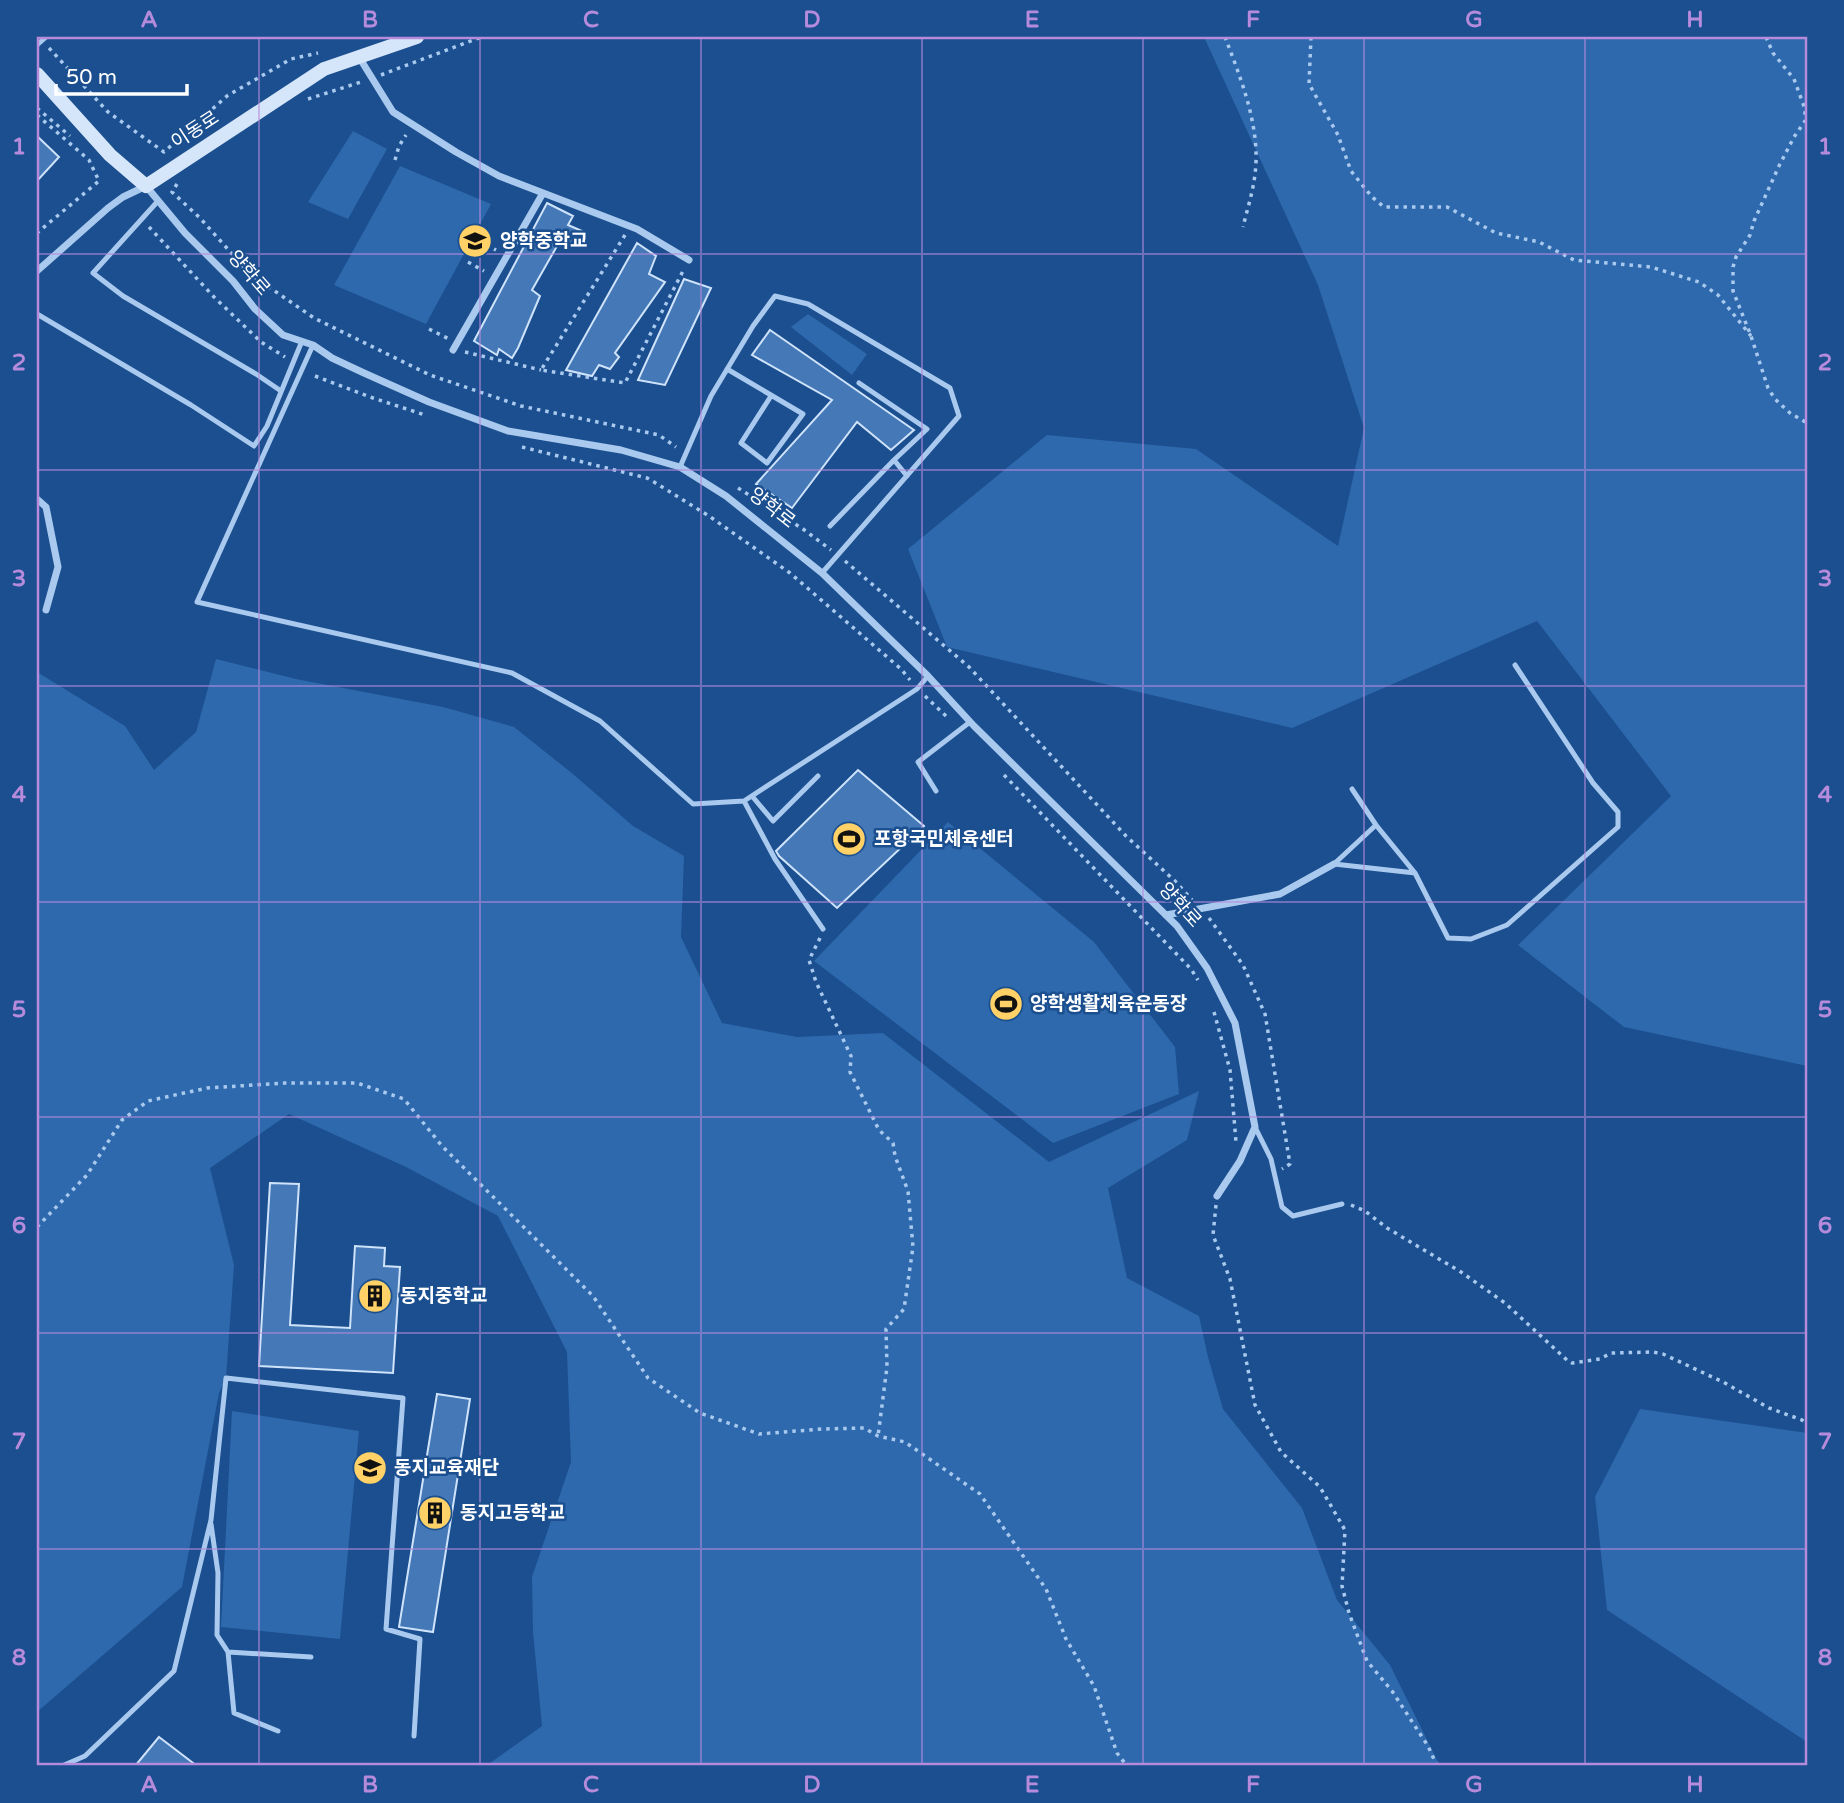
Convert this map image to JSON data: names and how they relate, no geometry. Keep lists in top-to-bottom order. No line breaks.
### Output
{"streets":{"street":["이동로","양학로"]},"crossings":[["이동로","양학로"]],"places":{"school or university":["양학중학교","동지교육재단"],"sports":["포항국민체육센터","양학생활체육운동장"],"building":["동지중학교","동지고등학교"]},"scale_bar":"50 m","grid":{"columns":["A","B","C","D","E","F","G","H"],"rows":["1","2","3","4","5","6","7","8"]}}
